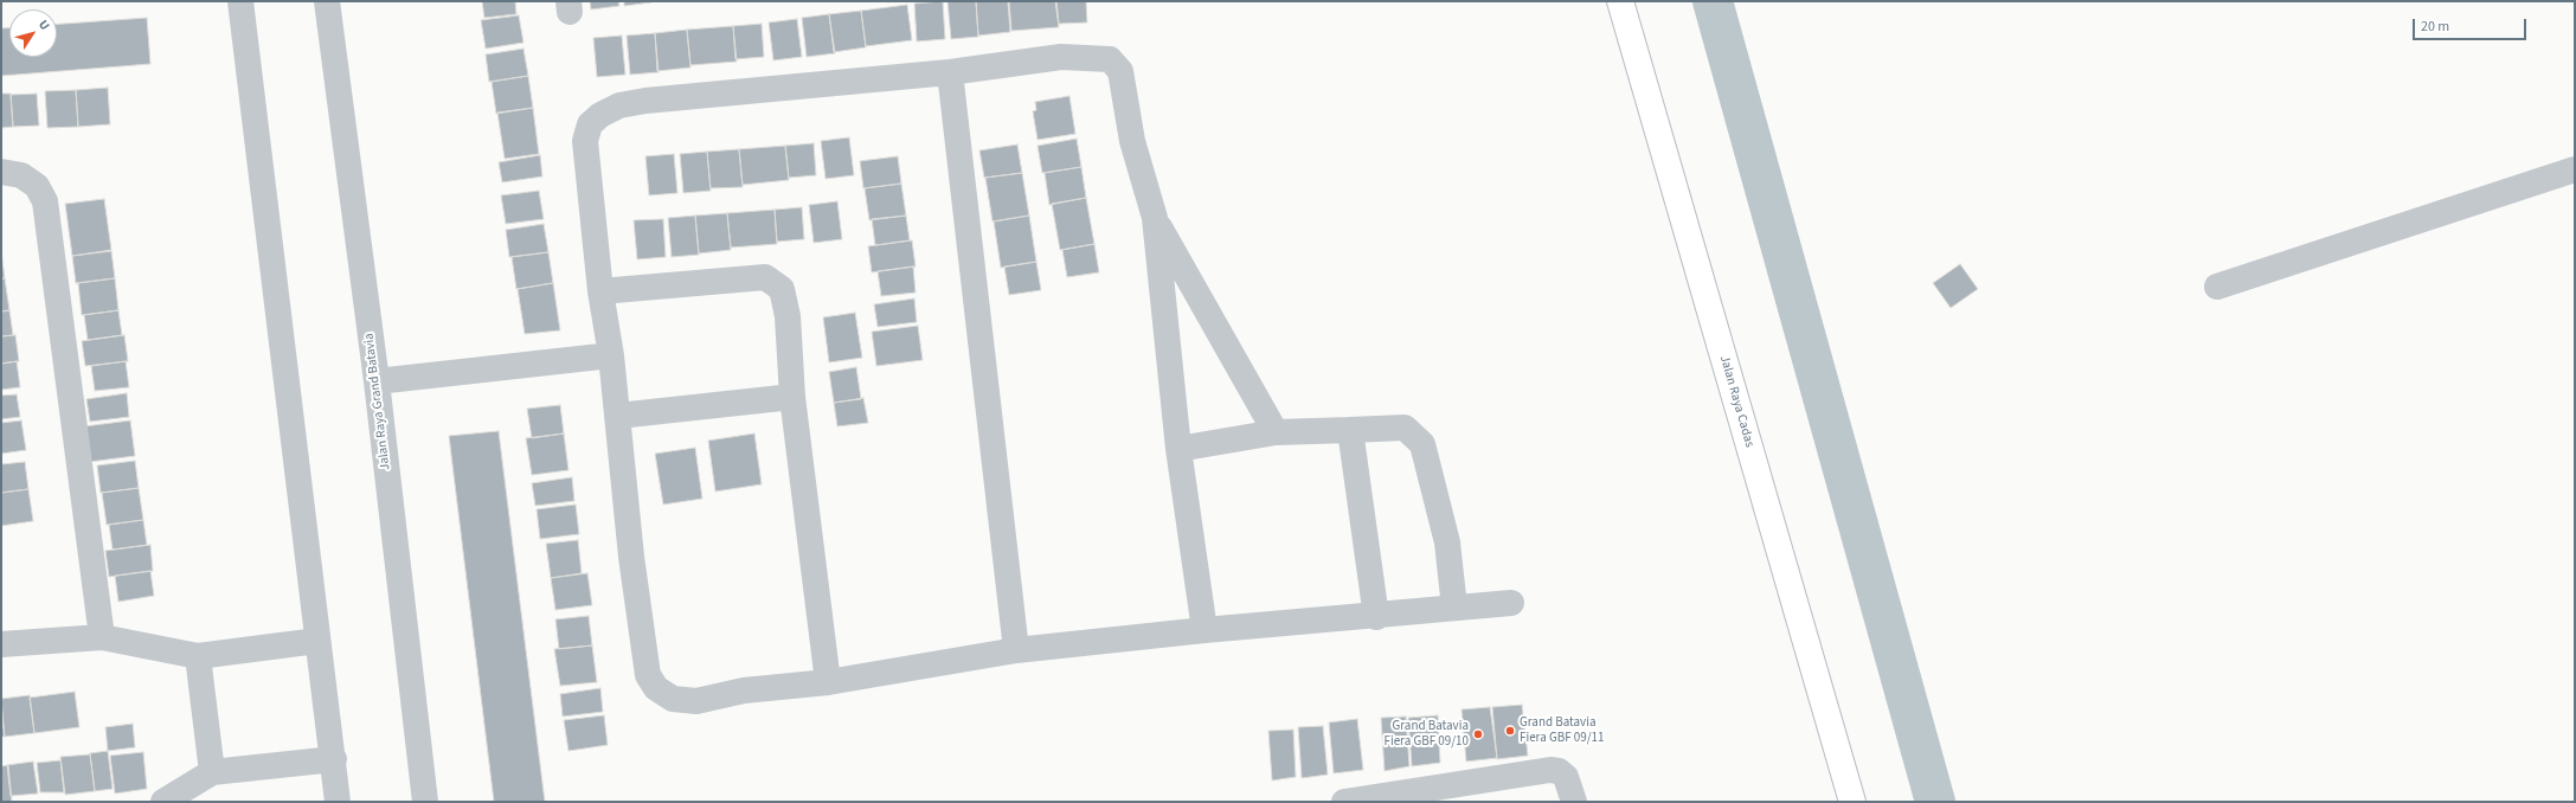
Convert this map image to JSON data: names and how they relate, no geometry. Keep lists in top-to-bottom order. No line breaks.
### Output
{"streets":{"street":["Jalan Raya Grand Batavia","Jalan Raya Cadas"]},"places":["Grand Batavia Fiera GBF 09/11","Grand Batavia Fiera GBF 09/10"],"scale_bar":"20 m","north":"top right"}
